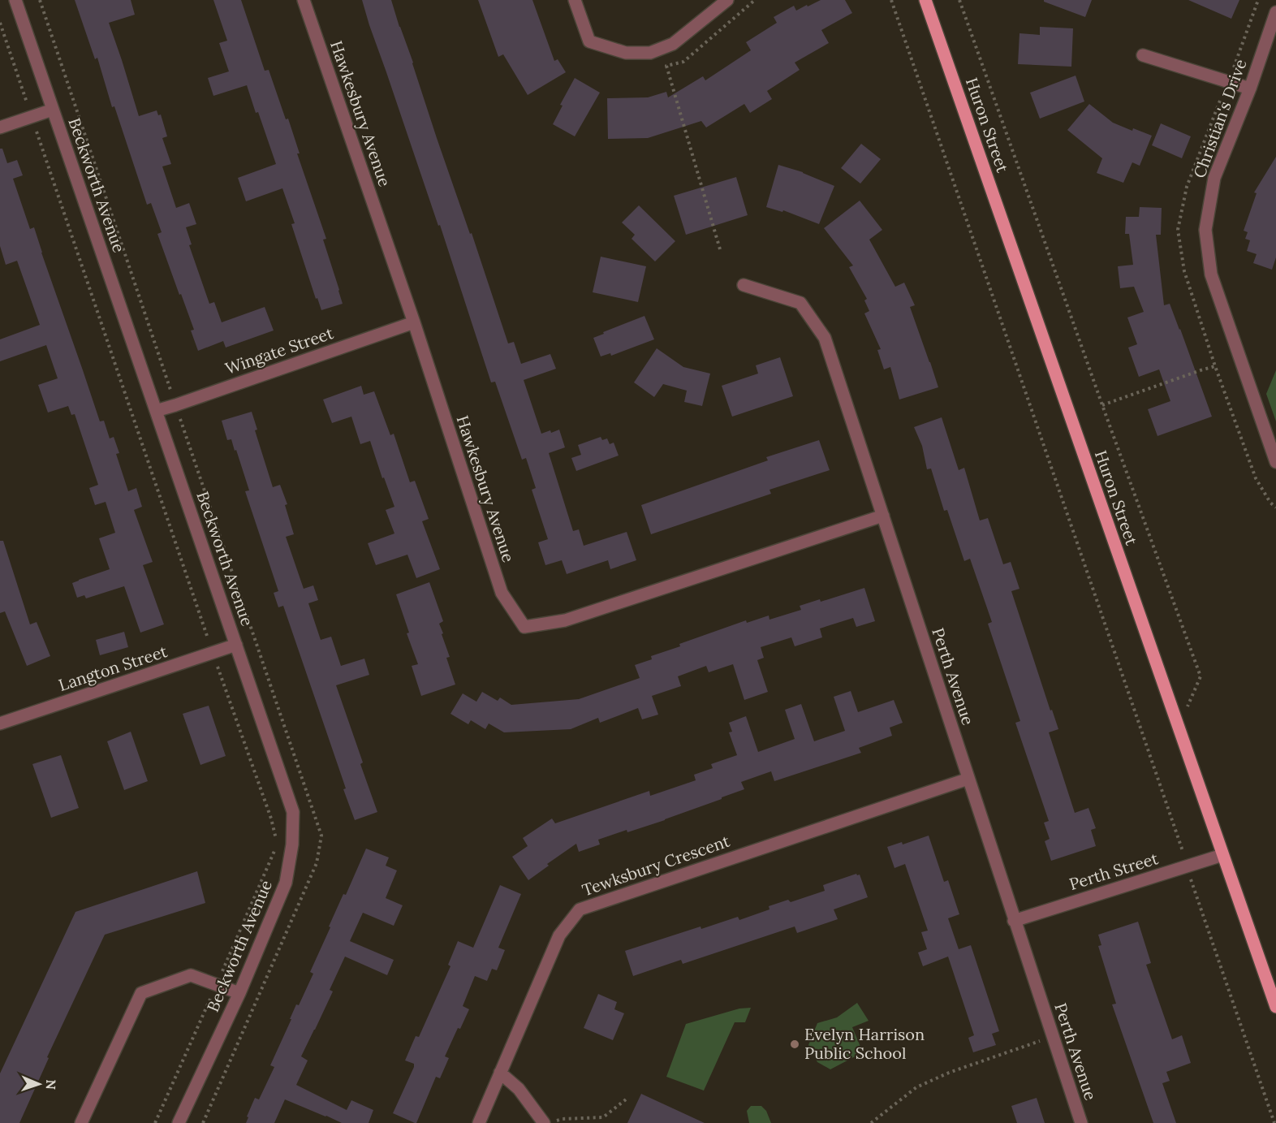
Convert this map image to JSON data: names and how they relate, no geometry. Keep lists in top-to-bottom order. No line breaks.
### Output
{"streets":{"main road":["Huron Street"],"street":["Hawkesbury Avenue","Christian's Drive","Beckworth Avenue","Wingate Street","Langton Street","Perth Avenue","Tewksbury Crescent","Perth Street"]},"crossings":[["Hawkesbury Avenue","Wingate Street"],["Hawkesbury Avenue","Perth Avenue"],["Huron Street","Perth Street"],["Beckworth Avenue","Wingate Street"],["Beckworth Avenue","Langton Street"],["Perth Avenue","Tewksbury Crescent"],["Perth Avenue","Perth Street"]],"places":["Evelyn Harrison Public School"],"north":"right"}
